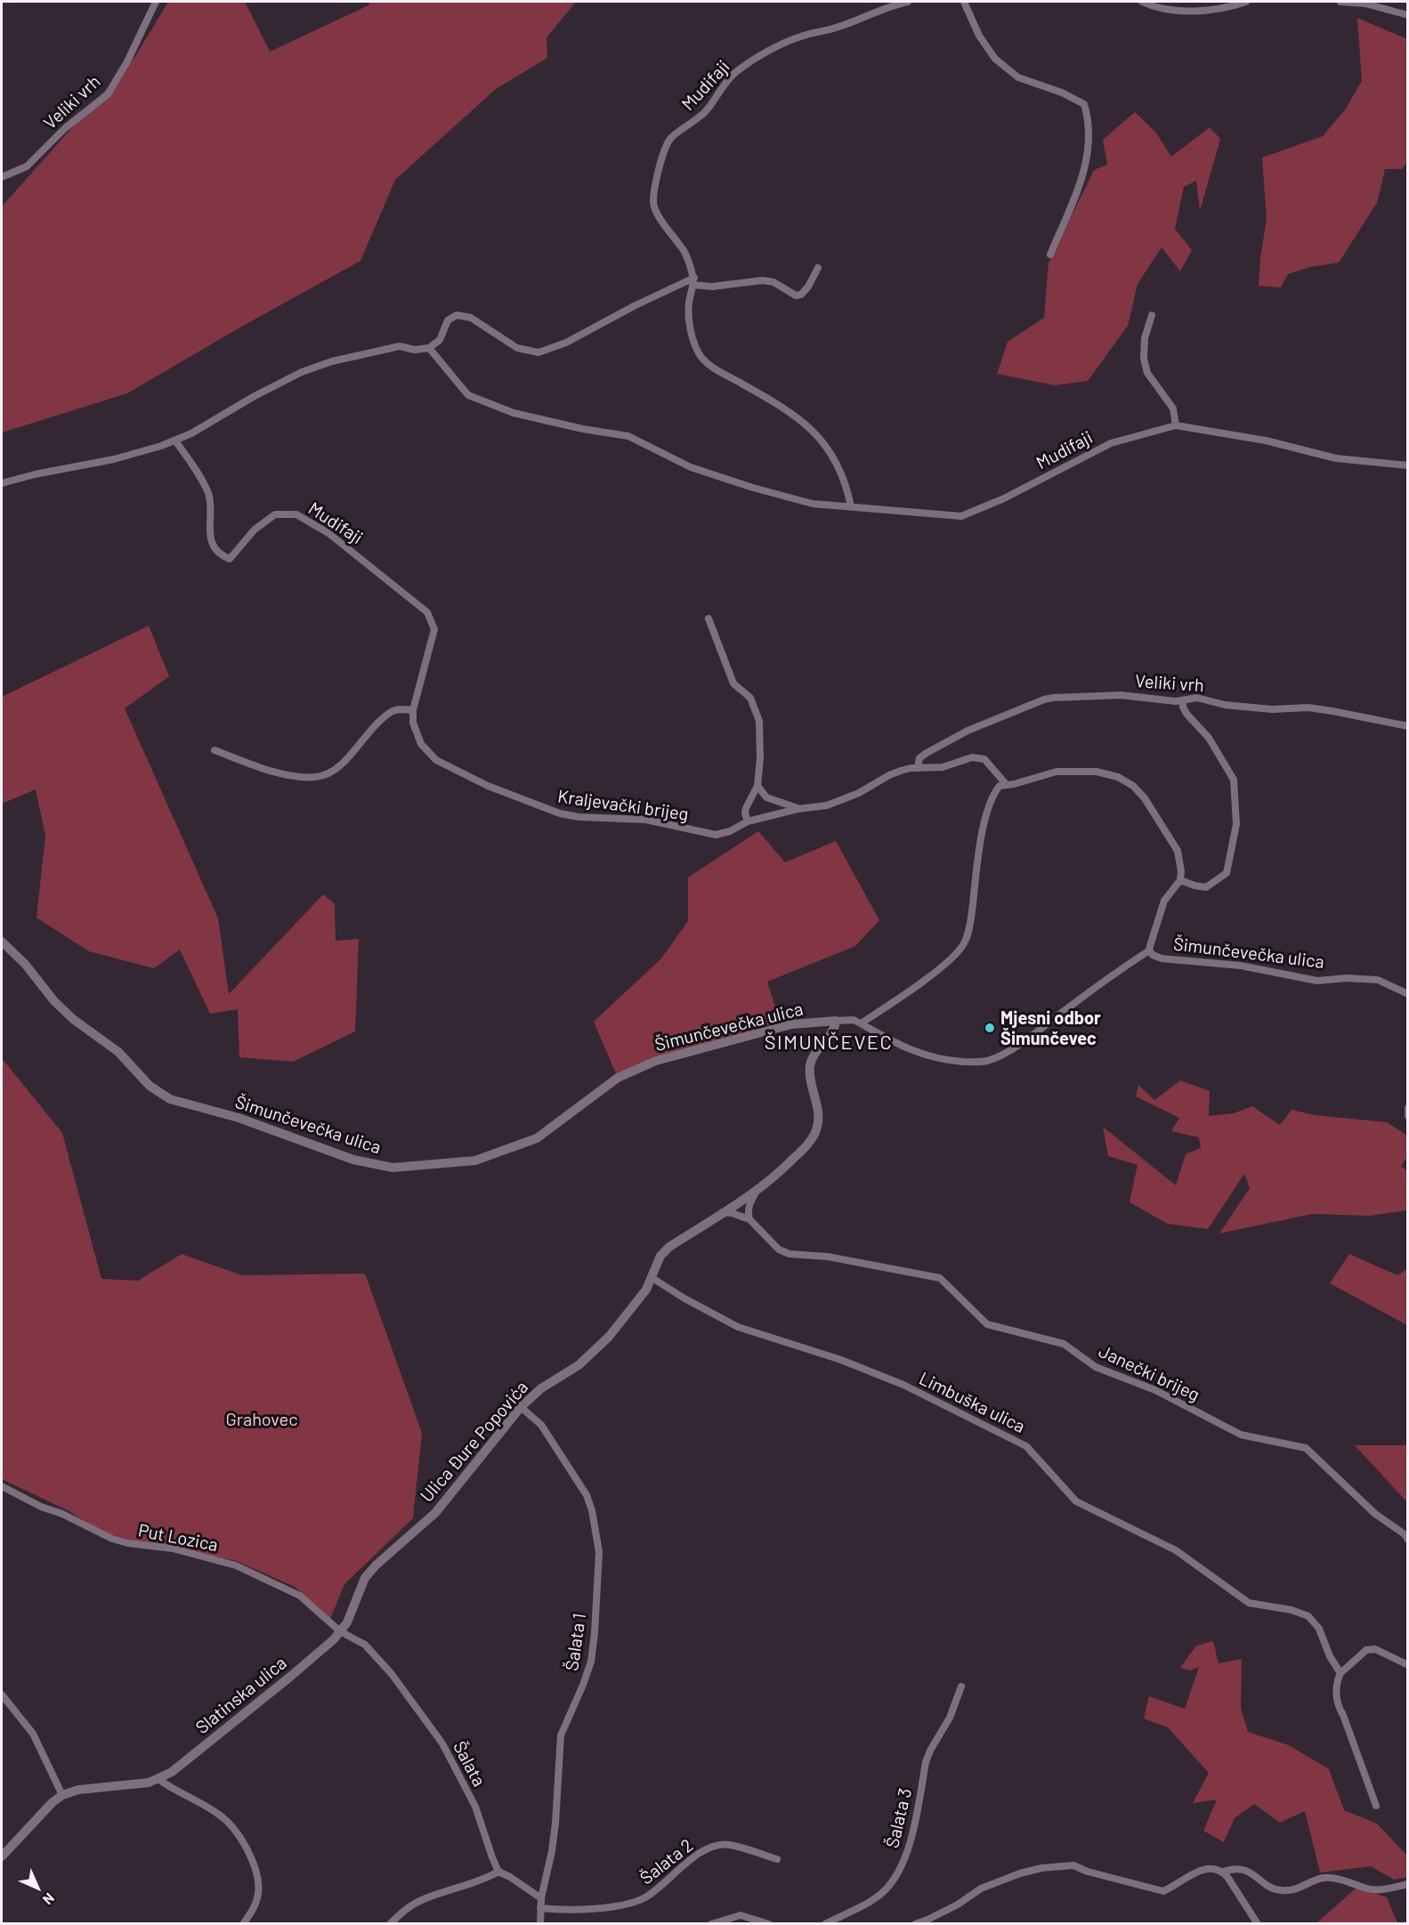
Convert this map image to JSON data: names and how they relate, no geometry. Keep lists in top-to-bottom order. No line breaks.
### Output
{"streets":{"street":["Mudifaji","Veliki vrh","Kraljevački brijeg","Šimunčevečka ulica","Janečki brijeg","Limbuška ulica","Ulica Đure Popovića","Put Lozica","Šalata 1","Slatinska ulica","Šalata","Šalata 3","Šalata 2"]},"crossings":[["Mudifaji","Kraljevački brijeg"],["Veliki vrh","Kraljevački brijeg"],["Šimunčevečka ulica","Ulica Đure Popovića"],["Limbuška ulica","Ulica Đure Popovića"],["Ulica Đure Popovića","Put Lozica"],["Ulica Đure Popovića","Šalata 1"],["Ulica Đure Popovića","Slatinska ulica"],["Ulica Đure Popovića","Šalata"],["Put Lozica","Slatinska ulica"],["Put Lozica","Šalata"],["Slatinska ulica","Šalata"]],"districts":["ŠIMUNČEVEC"],"parks":["Grahovec"],"places":["Mjesni odbor Šimunčevec"],"north":"bottom right"}
